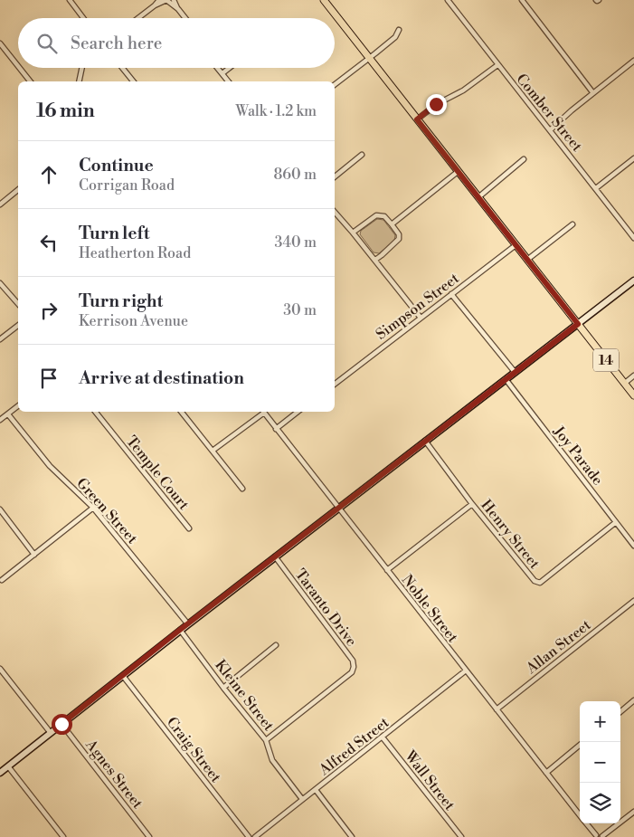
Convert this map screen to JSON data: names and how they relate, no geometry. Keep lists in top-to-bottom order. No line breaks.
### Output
{"streets":{"main road":["14"],"street":["Comber Street","Simpson Street","Joy Parade","Temple Court","Green Street","Henry Street","Taranto Drive","Noble Street","Allan Street","Kleine Street","Alfred Street","Craig Street","Agnes Street","Wall Street"]},"crossings":[["Simpson Street","14"],["Joy Parade","Henry Street"],["Taranto Drive","Kleine Street"],["Noble Street","Allan Street"],["Noble Street","Alfred Street"],["Kleine Street","Alfred Street"],["Alfred Street","Wall Street"]],"page":{"search":"Search here","heading":["16 min","Walk · 1.2 km"],"list":[["Continue","Corrigan Road","860 m"],["Turn left","Heatherton Road","340 m"],["Turn right","Kerrison Avenue","30 m"],"Arrive at destination"],"map_buttons":["+","−"]}}
